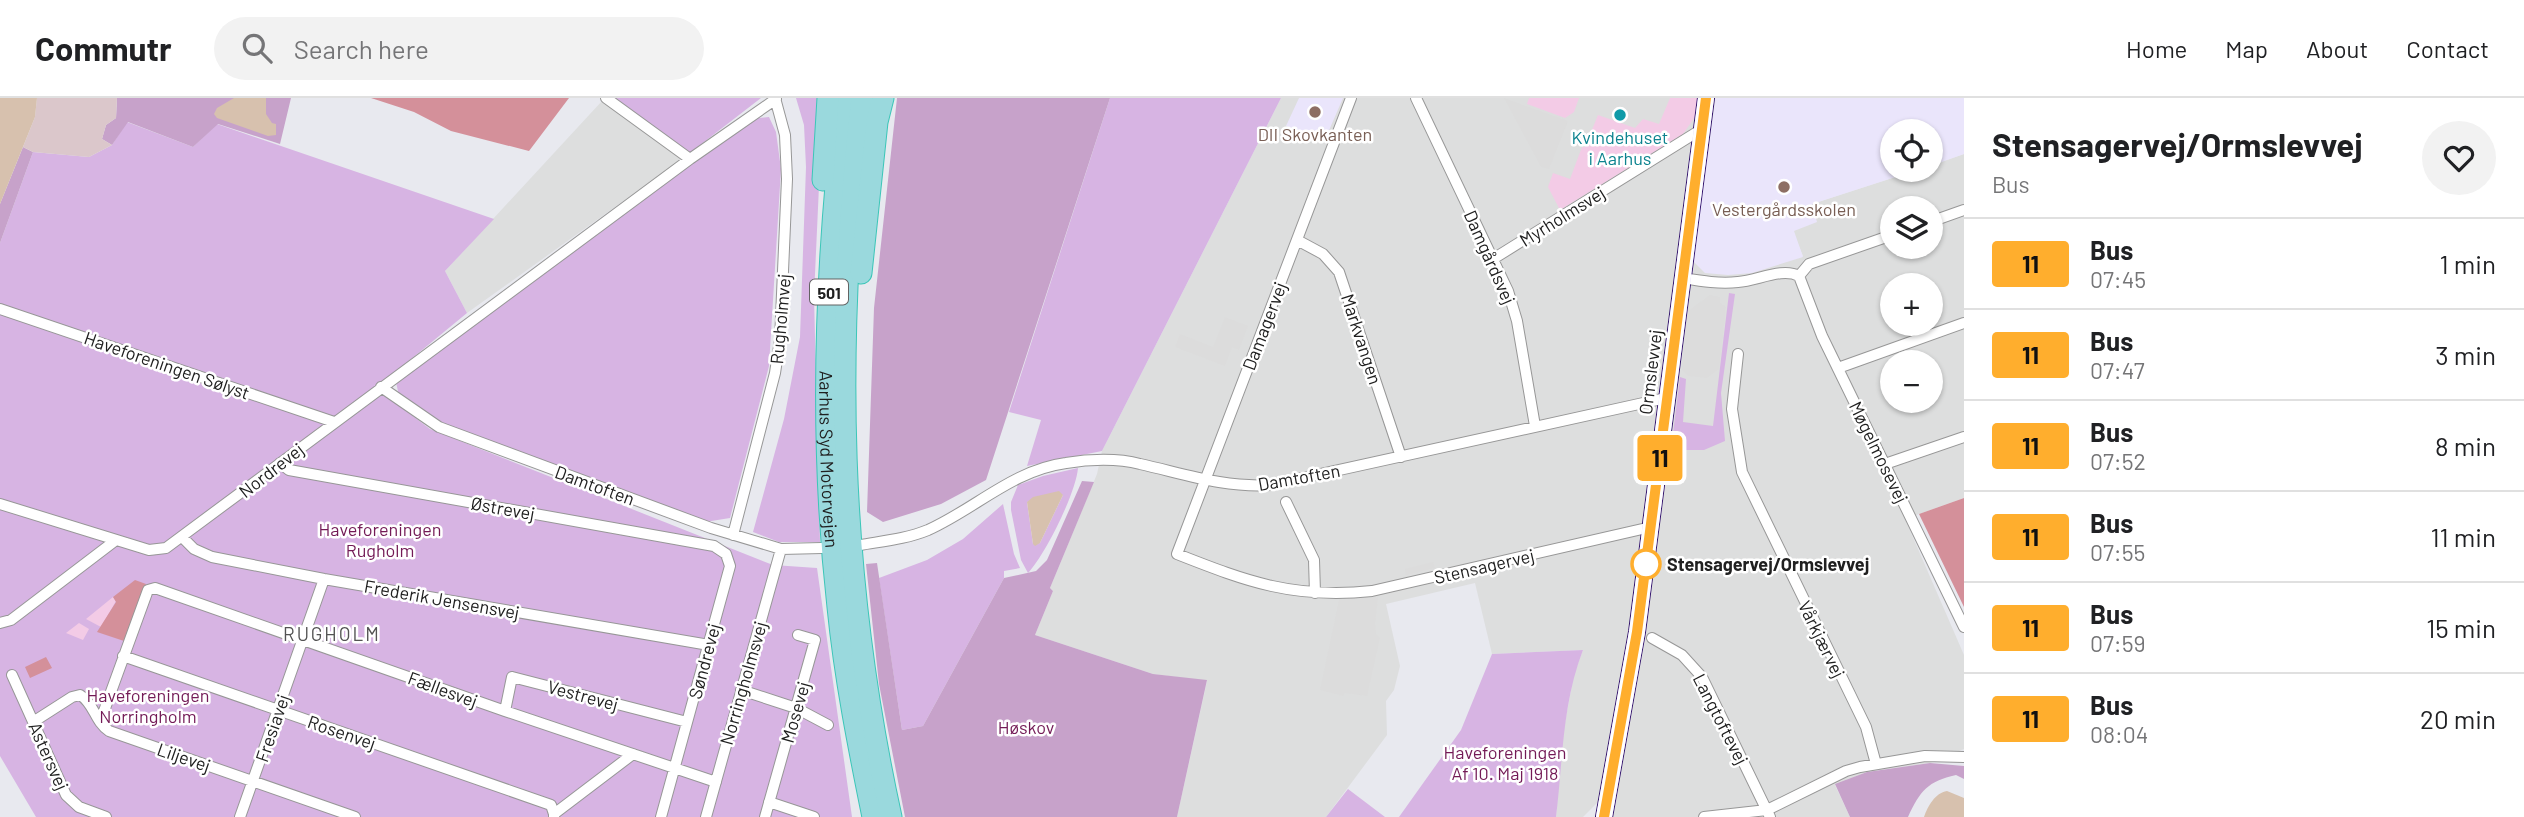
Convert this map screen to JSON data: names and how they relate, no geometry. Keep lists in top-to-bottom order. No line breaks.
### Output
{"streets":{"highway":["501","Aarhus Syd Motorvejen"],"street":["Myrholmsvej","Damgårdsvej","Rugholmvej","Damagervej","Markvangen","Haveforeningen Sølyst","Ormslevvej","Møgelmosevej","Nordrevej","Damtoften","Østrevej","Stensagervej","Frederik Jensensvej","Vårkjærvej","Søndrevej","Norringholmsvej","Fællesvej","Vestrevej","Mosevej","Langtoftevej","Fresiavej","Rosenvej","Astersvej","Liljevej"]},"crossings":[["Myrholmsvej","Damgårdsvej"],["Myrholmsvej","Ormslevvej"],["Damgårdsvej","Damtoften"],["Rugholmvej","Nordrevej"],["Rugholmvej","Damtoften"],["Damagervej","Markvangen"],["Damagervej","Damtoften"],["Damagervej","Stensagervej"],["Markvangen","Damtoften"],["Haveforeningen Sølyst","Nordrevej"],["Ormslevvej","Damtoften"],["Ormslevvej","Stensagervej"],["Nordrevej","Damtoften"],["Nordrevej","Østrevej"],["Nordrevej","Frederik Jensensvej"],["Damtoften","Norringholmsvej"],["Østrevej","Søndrevej"],["Frederik Jensensvej","Søndrevej"],["Frederik Jensensvej","Fresiavej"],["Søndrevej","Fællesvej"],["Søndrevej","Vestrevej"],["Norringholmsvej","Fællesvej"],["Fællesvej","Vestrevej"],["Fællesvej","Fresiavej"],["Fællesvej","Rosenvej"],["Fresiavej","Rosenvej"],["Fresiavej","Liljevej"],["Astersvej","Liljevej"]],"districts":["RUGHOLM"],"parks":["Haveforeningen Rugholm","Haveforeningen Norringholm","Høskov","Haveforeningen Af 10. Maj 1918"],"places":["DII Skovkanten","Kvindehuset i Aarhus","Vestergårdsskolen","Stensagervej/Ormslevvej"],"lines":["bus line 11"],"page":{"header":"Commutr","search":"Search here","nav":["Home","Map","About","Contact"],"on_map":"11","heading":["Stensagervej/Ormslevvej","Bus"],"map_buttons":["+","−"],"list":[{"mark":"11","name":"Bus","note":"07:45","value":"1 min"},{"mark":"11","name":"Bus","note":"07:47","value":"3 min"},{"mark":"11","name":"Bus","note":"07:52","value":"8 min"},{"mark":"11","name":"Bus","note":"07:55","value":"11 min"},{"mark":"11","name":"Bus","note":"07:59","value":"15 min"},{"mark":"11","name":"Bus","note":"08:04","value":"20 min"}]}}
